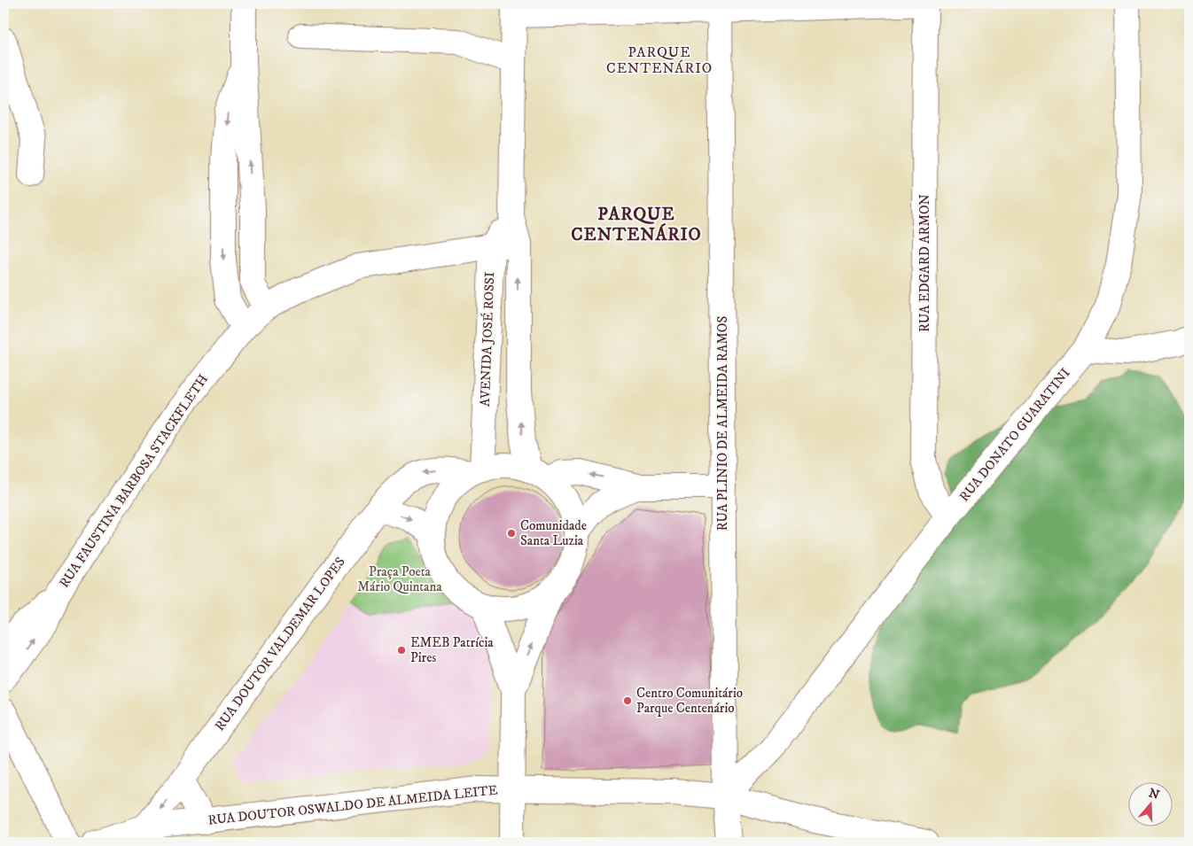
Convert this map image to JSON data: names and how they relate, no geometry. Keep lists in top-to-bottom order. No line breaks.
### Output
{"streets":{"street":["RUA EDGARD ARMON","AVENIDA JOSÉ ROSSI","RUA PLINIO DE ALMEIDA RAMOS","RUA DONATO GUARATINI","RUA FAUSTINA BARBOSA STACKFLETH","RUA DOUTOR VALDEMAR LOPES","RUA DOUTOR OSWALDO DE ALMEIDA LEITE"]},"crossings":[["RUA EDGARD ARMON","RUA DONATO GUARATINI"],["AVENIDA JOSÉ ROSSI","RUA FAUSTINA BARBOSA STACKFLETH"],["AVENIDA JOSÉ ROSSI","RUA DOUTOR VALDEMAR LOPES"],["RUA PLINIO DE ALMEIDA RAMOS","RUA DONATO GUARATINI"],["RUA PLINIO DE ALMEIDA RAMOS","RUA DOUTOR OSWALDO DE ALMEIDA LEITE"],["RUA DONATO GUARATINI","RUA DOUTOR OSWALDO DE ALMEIDA LEITE"],["RUA DOUTOR VALDEMAR LOPES","RUA DOUTOR OSWALDO DE ALMEIDA LEITE"]],"districts":["PARQUE CENTENÁRIO","PARQUE CENTENÁRIO"],"parks":["Praça Poeta Mário Quintana"],"places":["Comunidade Santa Luzia","EMEB Patrícia Pires","Centro Comunitário Parque Centenário"],"north":"top"}
